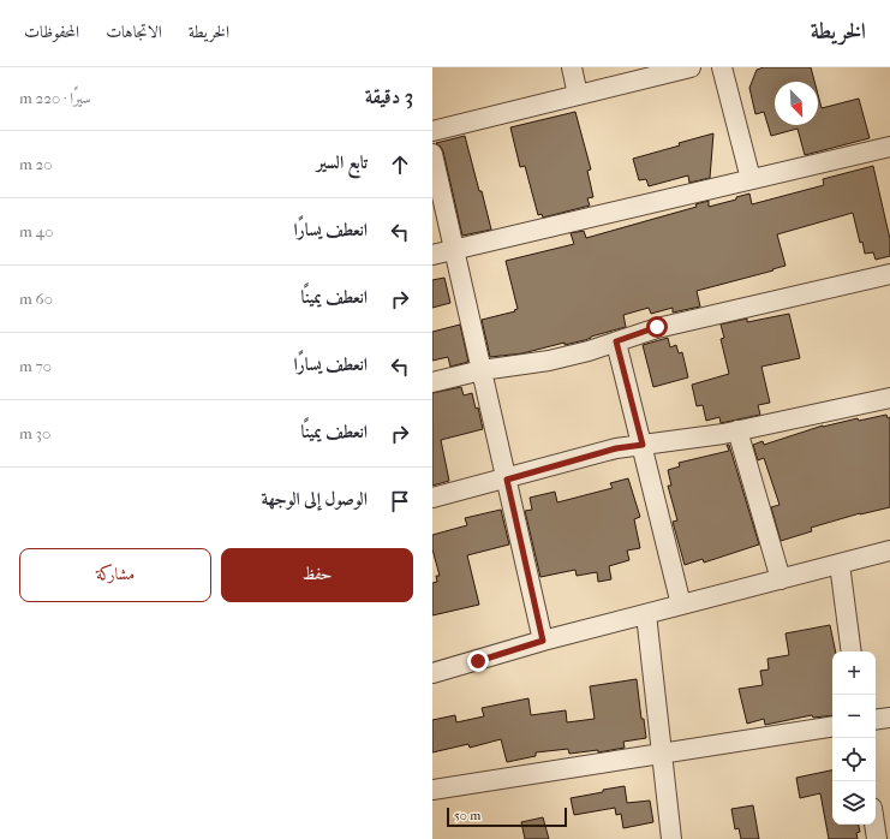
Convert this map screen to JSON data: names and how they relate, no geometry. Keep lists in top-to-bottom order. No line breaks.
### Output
{"scale_bar":"50 m","north":"bottom right","page":{"header":"الخريطة","nav":["الخريطة","الاتجاهات","المحفوظات"],"heading":["3 دقيقة","سيرًا · 220 m"],"list":[["تابع السير","20 m"],["انعطف يسارًا","40 m"],["انعطف يمينًا","60 m"],["انعطف يسارًا","70 m"],["انعطف يمينًا","30 m"],"الوصول إلى الوجهة"],"buttons":["حفظ","مشاركة"],"map_buttons":["+","−"],"scale":"50 m"}}
